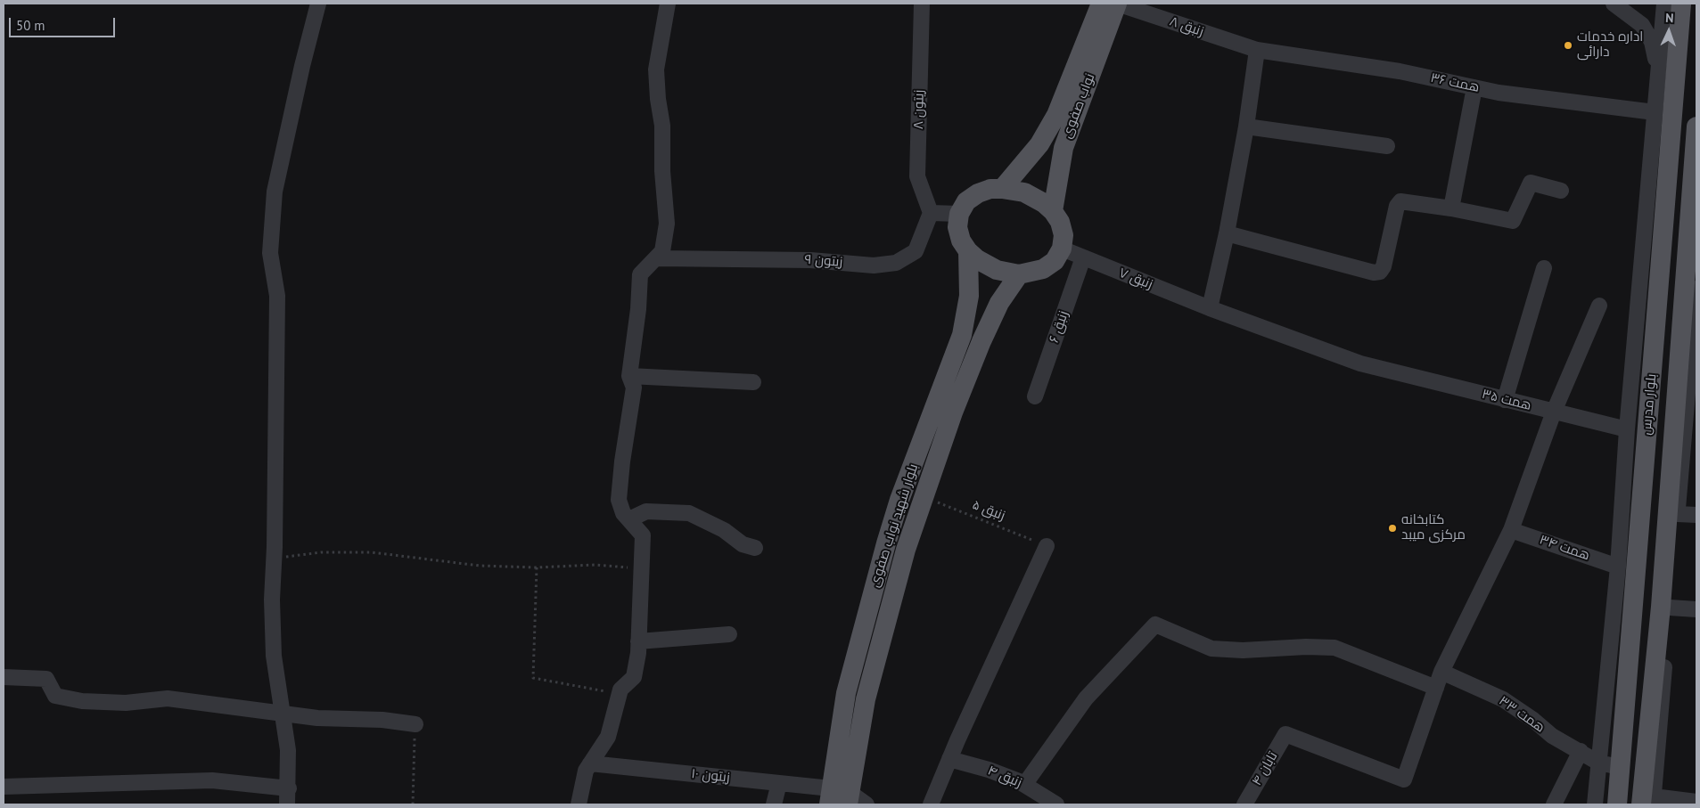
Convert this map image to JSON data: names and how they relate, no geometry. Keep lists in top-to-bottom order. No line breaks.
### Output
{"streets":{"main road":["نواب صفوی","بلوار مدرس","بلوار شهید نواب صفوی"],"street":["زنبق ۸","همت ۳۶","زیتون ۸","زیتون ۹","زنبق ۷","زنبق ۶","همت ۳۵","همت ۳۴","همت ۳۳","تابان ۴","زیتون ۱۰","زنبق ۴"],"path":["زنبق ۵"]},"crossings":[["زنبق ۸","همت ۳۶"],["زنبق ۸","نواب صفوی"],["نواب صفوی","زنبق ۷"],["نواب صفوی","بلوار شهید نواب صفوی"],["زیتون ۸","زیتون ۹"],["زنبق ۷","زنبق ۶"],["زنبق ۷","همت ۳۵"],["زنبق ۷","بلوار شهید نواب صفوی"],["بلوار مدرس","همت ۳۳"],["زنبق ۵","بلوار شهید نواب صفوی"],["بلوار شهید نواب صفوی","زیتون ۱۰"]],"places":["اداره خدمات دارائی","کتابخانه مرکزی میبد"],"scale_bar":"50 m","north":"top"}
